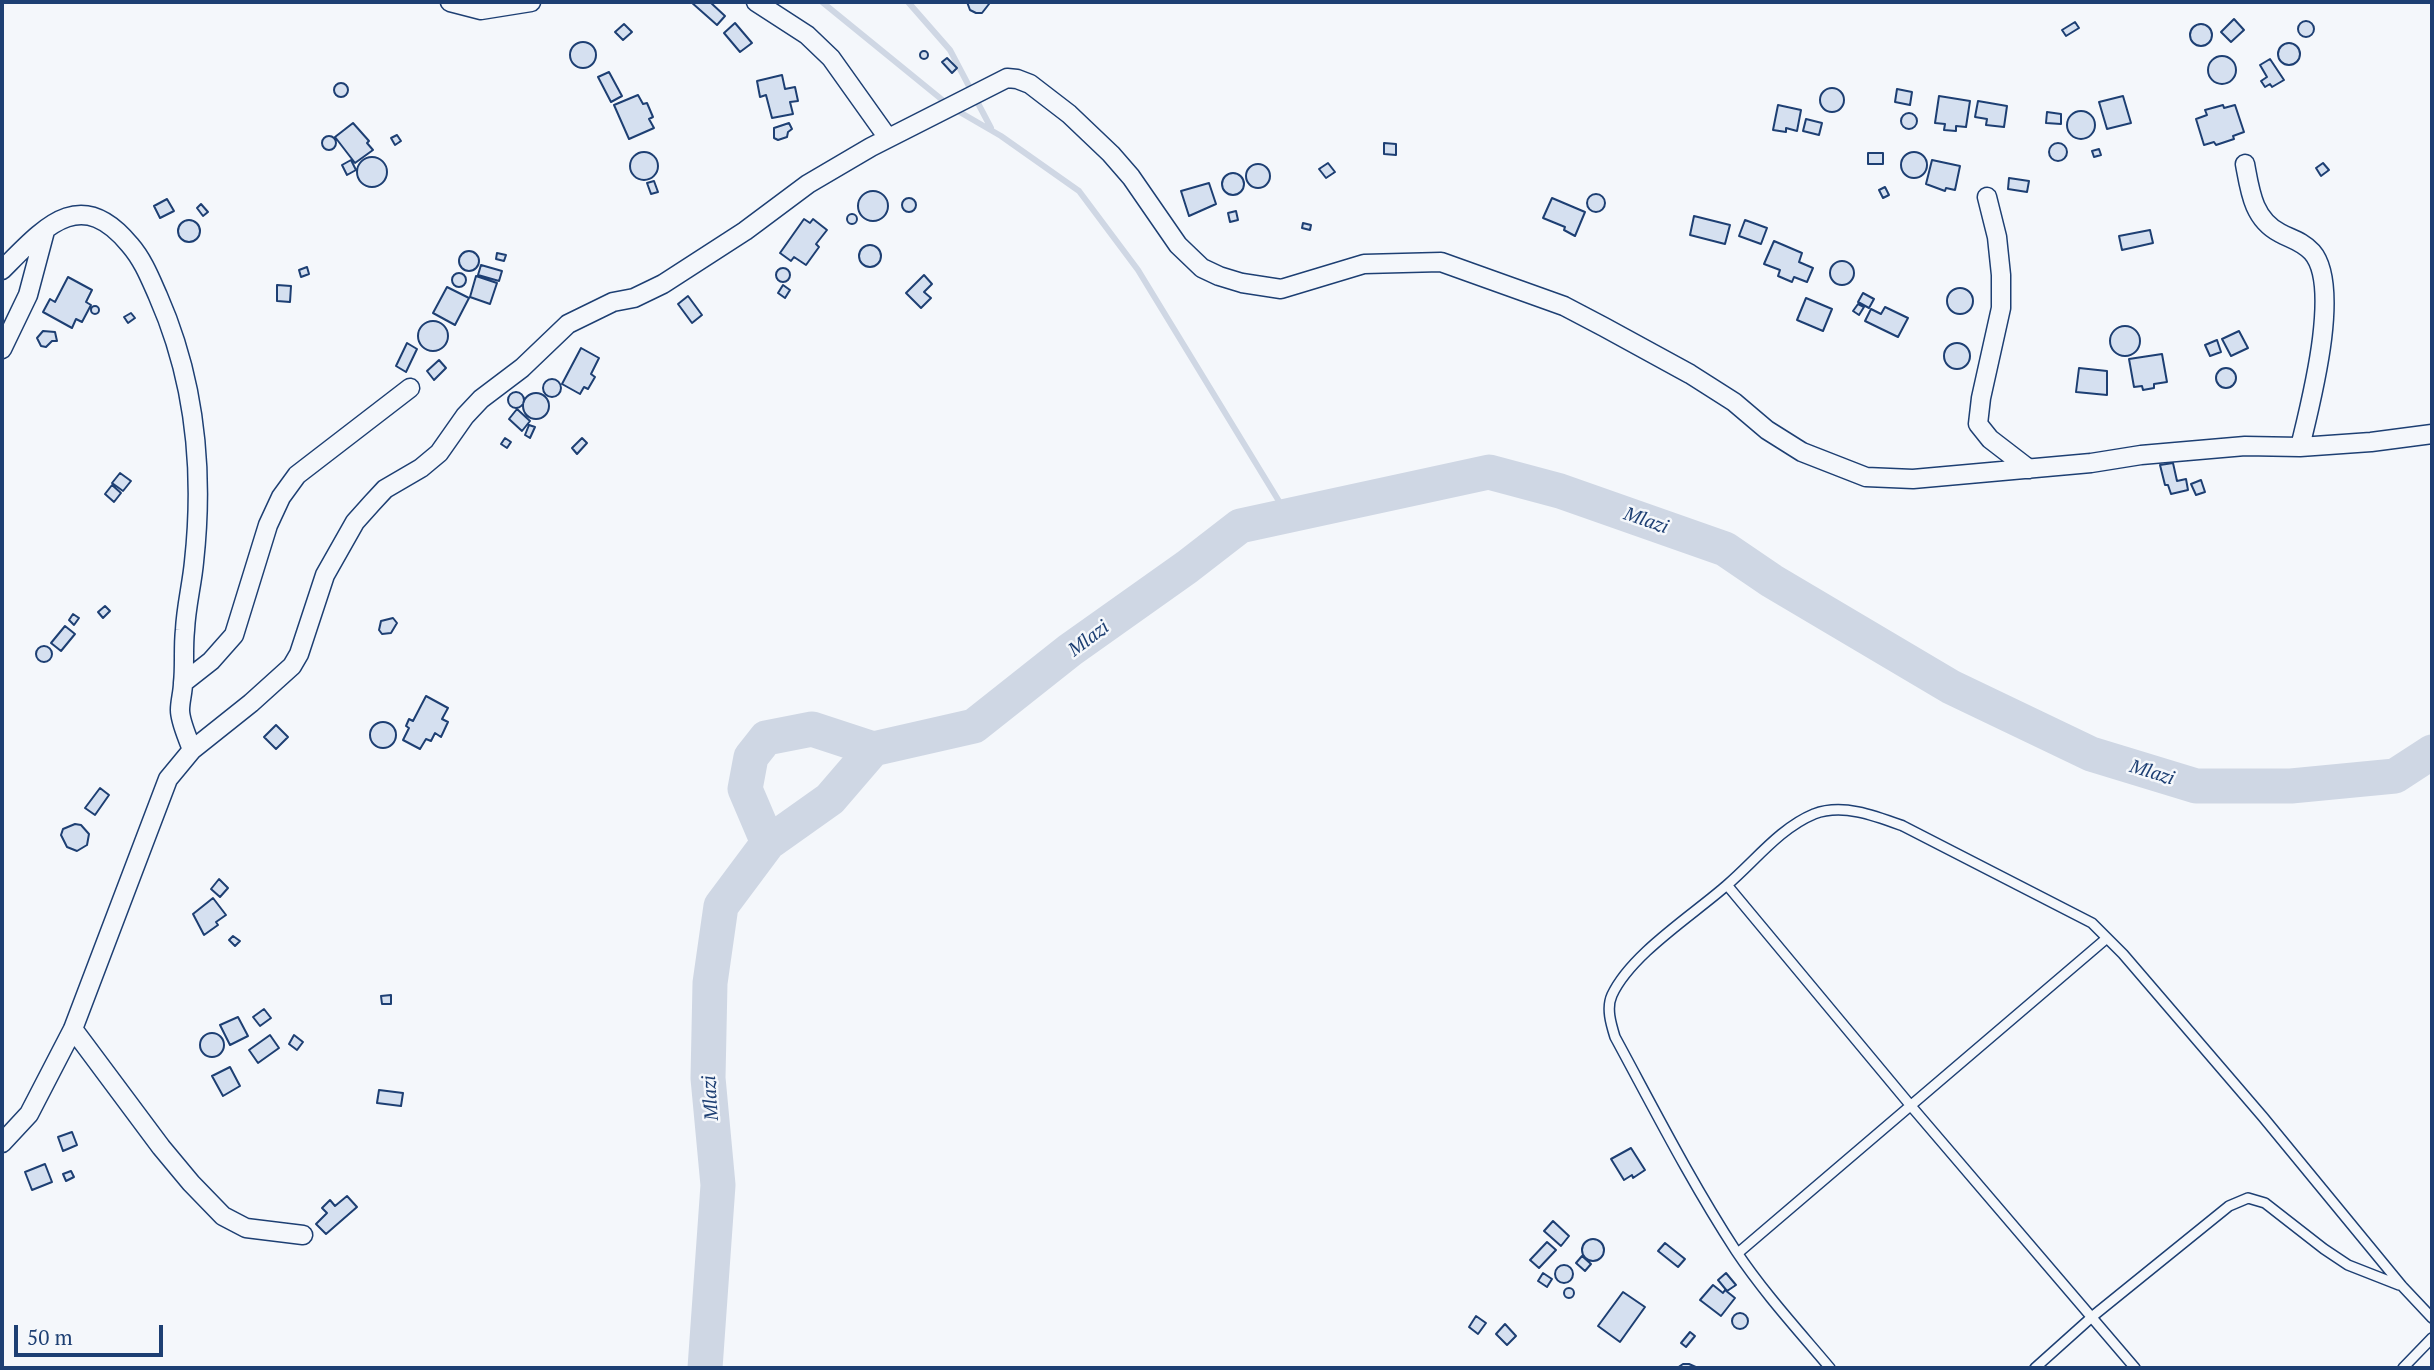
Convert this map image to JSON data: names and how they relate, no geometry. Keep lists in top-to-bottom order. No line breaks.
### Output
{"water":["Mlazi"],"scale_bar":"50 m"}
